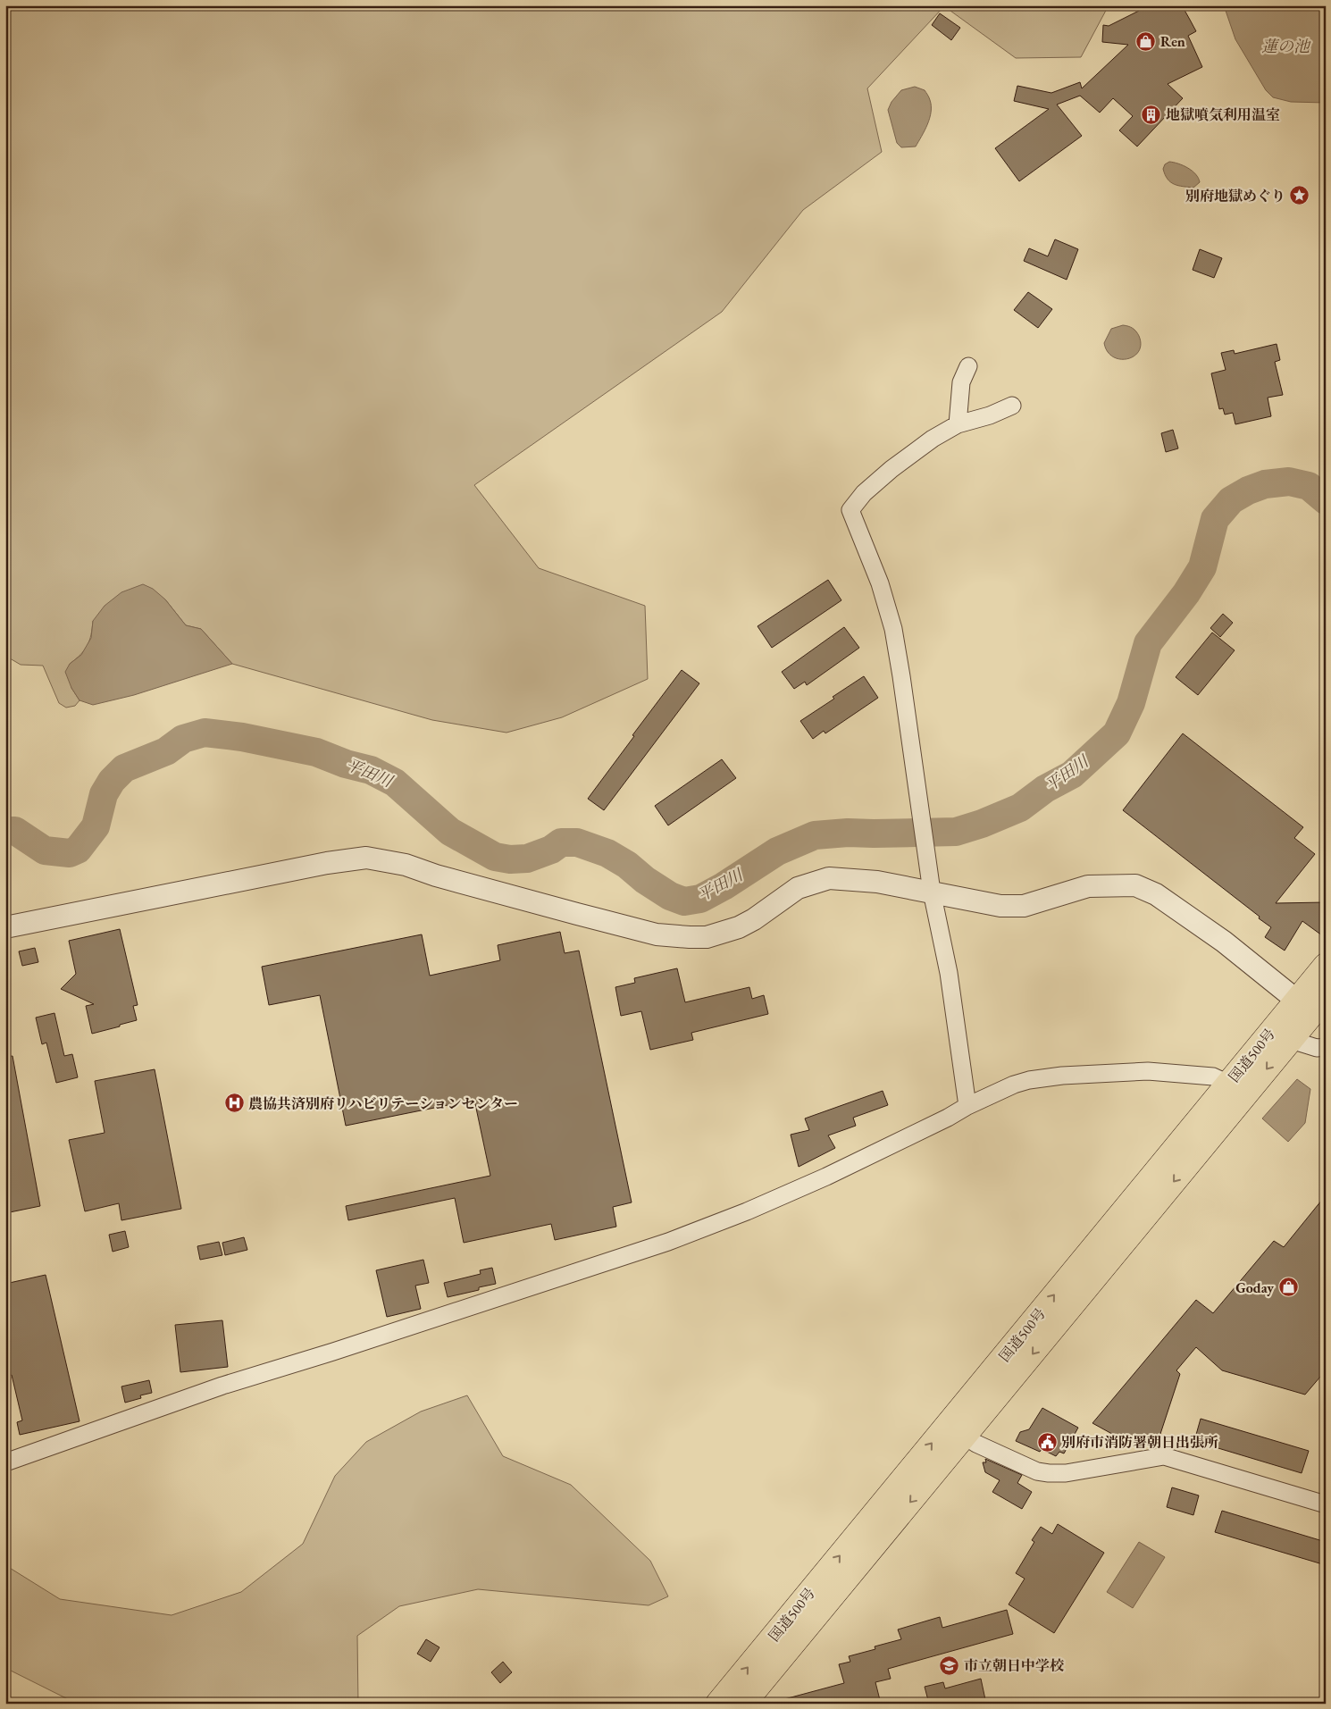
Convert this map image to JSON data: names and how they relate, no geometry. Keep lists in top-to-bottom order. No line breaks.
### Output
{"streets":{"highway":["国道500号"]},"water":["蓮の池","平田川"],"places":{"shop":["Ren","Goday"],"building":["地獄噴気利用温室"],"place":["別府地獄めぐり"],"hospital":["農協共済別府リハビリテーションセンター"],"public building":["別府市消防署朝日出張所"],"school or university":["市立朝日中学校"]}}
